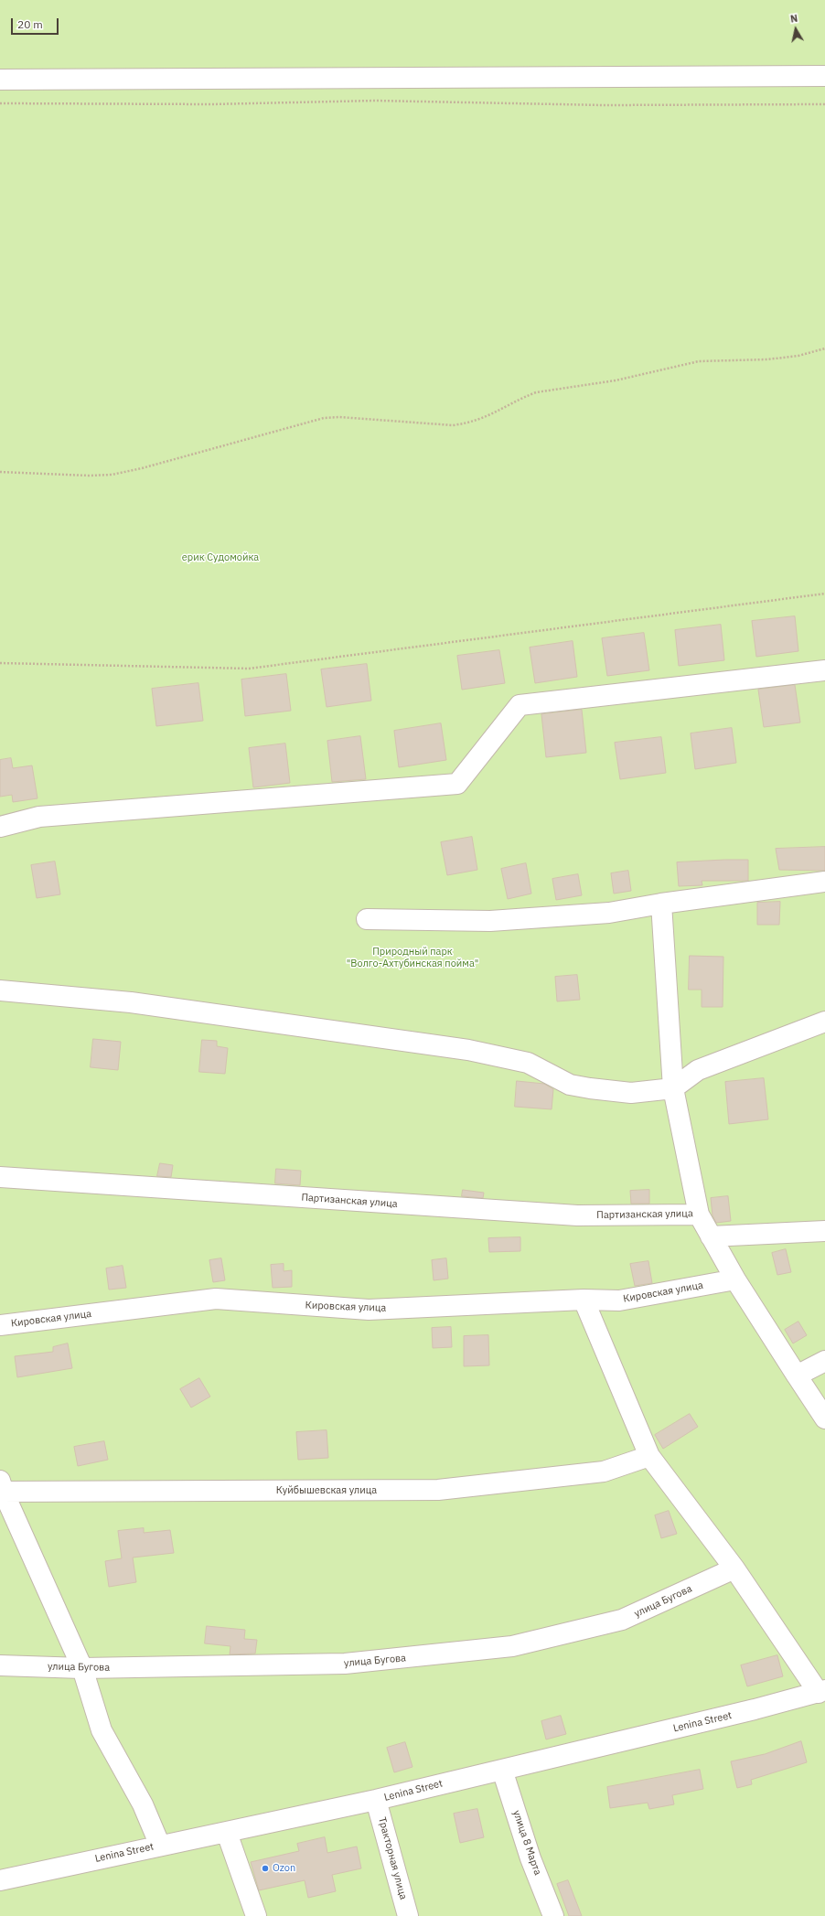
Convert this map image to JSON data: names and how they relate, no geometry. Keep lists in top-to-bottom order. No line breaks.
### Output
{"streets":{"street":["Партизанская улица","Кировская улица","Куйбышевская улица","улица Бугова","Lenina Street","улица 8 Марта","Тракторная улица"]},"crossings":[["Lenina Street","улица 8 Марта"],["Lenina Street","Тракторная улица"]],"parks":["ерик Судомойка","Природный парк \"Волго-Ахтубинская пойма\""],"places":["Ozon"],"scale_bar":"20 m","north":"top"}
